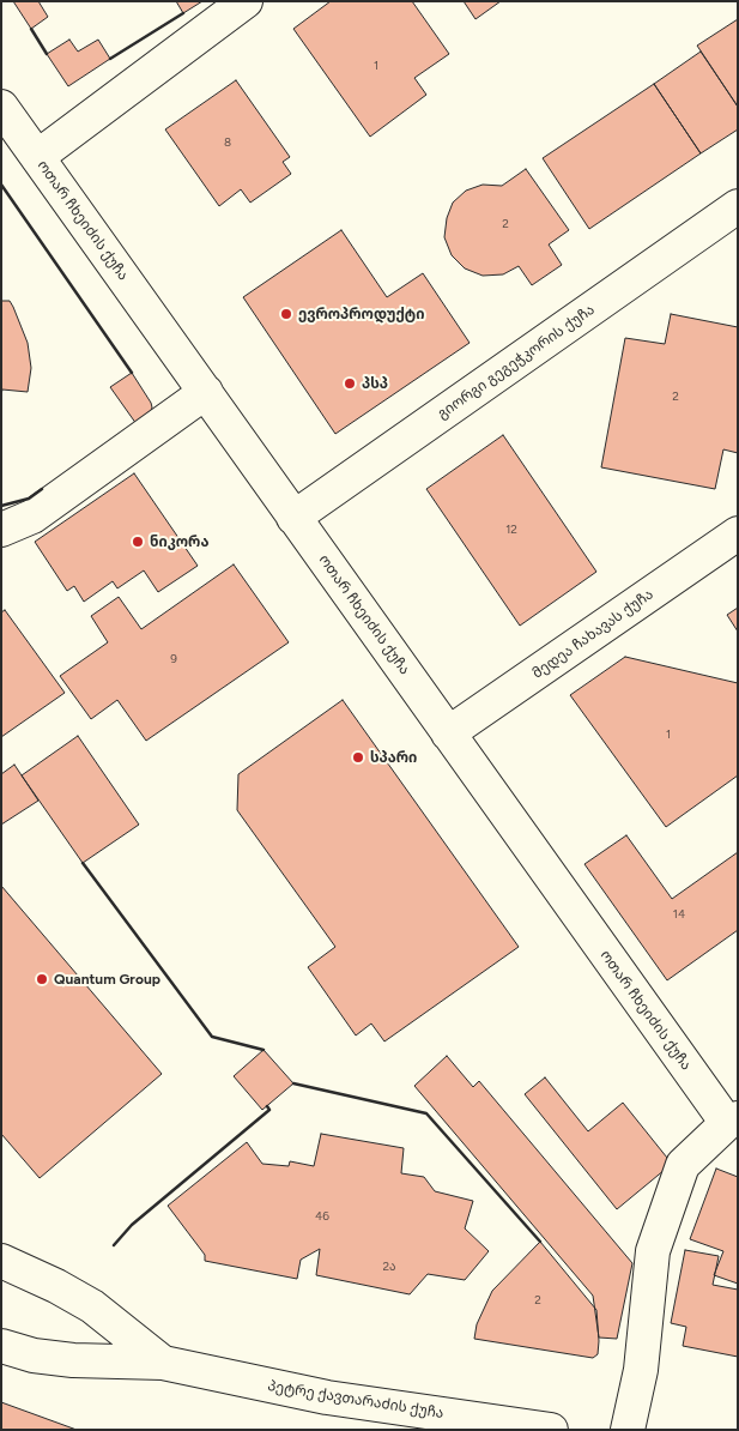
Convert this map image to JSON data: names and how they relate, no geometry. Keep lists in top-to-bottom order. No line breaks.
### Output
{"streets":{"street":["ოთარ ჩხეიძის ქუჩა","გიორგი გეგეჭკორის ქუჩა","მედეა ჩახავას ქუჩა","პეტრე ქავთარაძის ქუჩა"]},"crossings":[["ოთარ ჩხეიძის ქუჩა","გიორგი გეგეჭკორის ქუჩა"],["ოთარ ჩხეიძის ქუჩა","მედეა ჩახავას ქუჩა"]],"places":["ევროპროდუქტი","პსპ","ნიკორა","სპარი","Quantum Group"],"house_numbers":["1","8","2","2","12","9","1","14","46","2ა","2"]}
